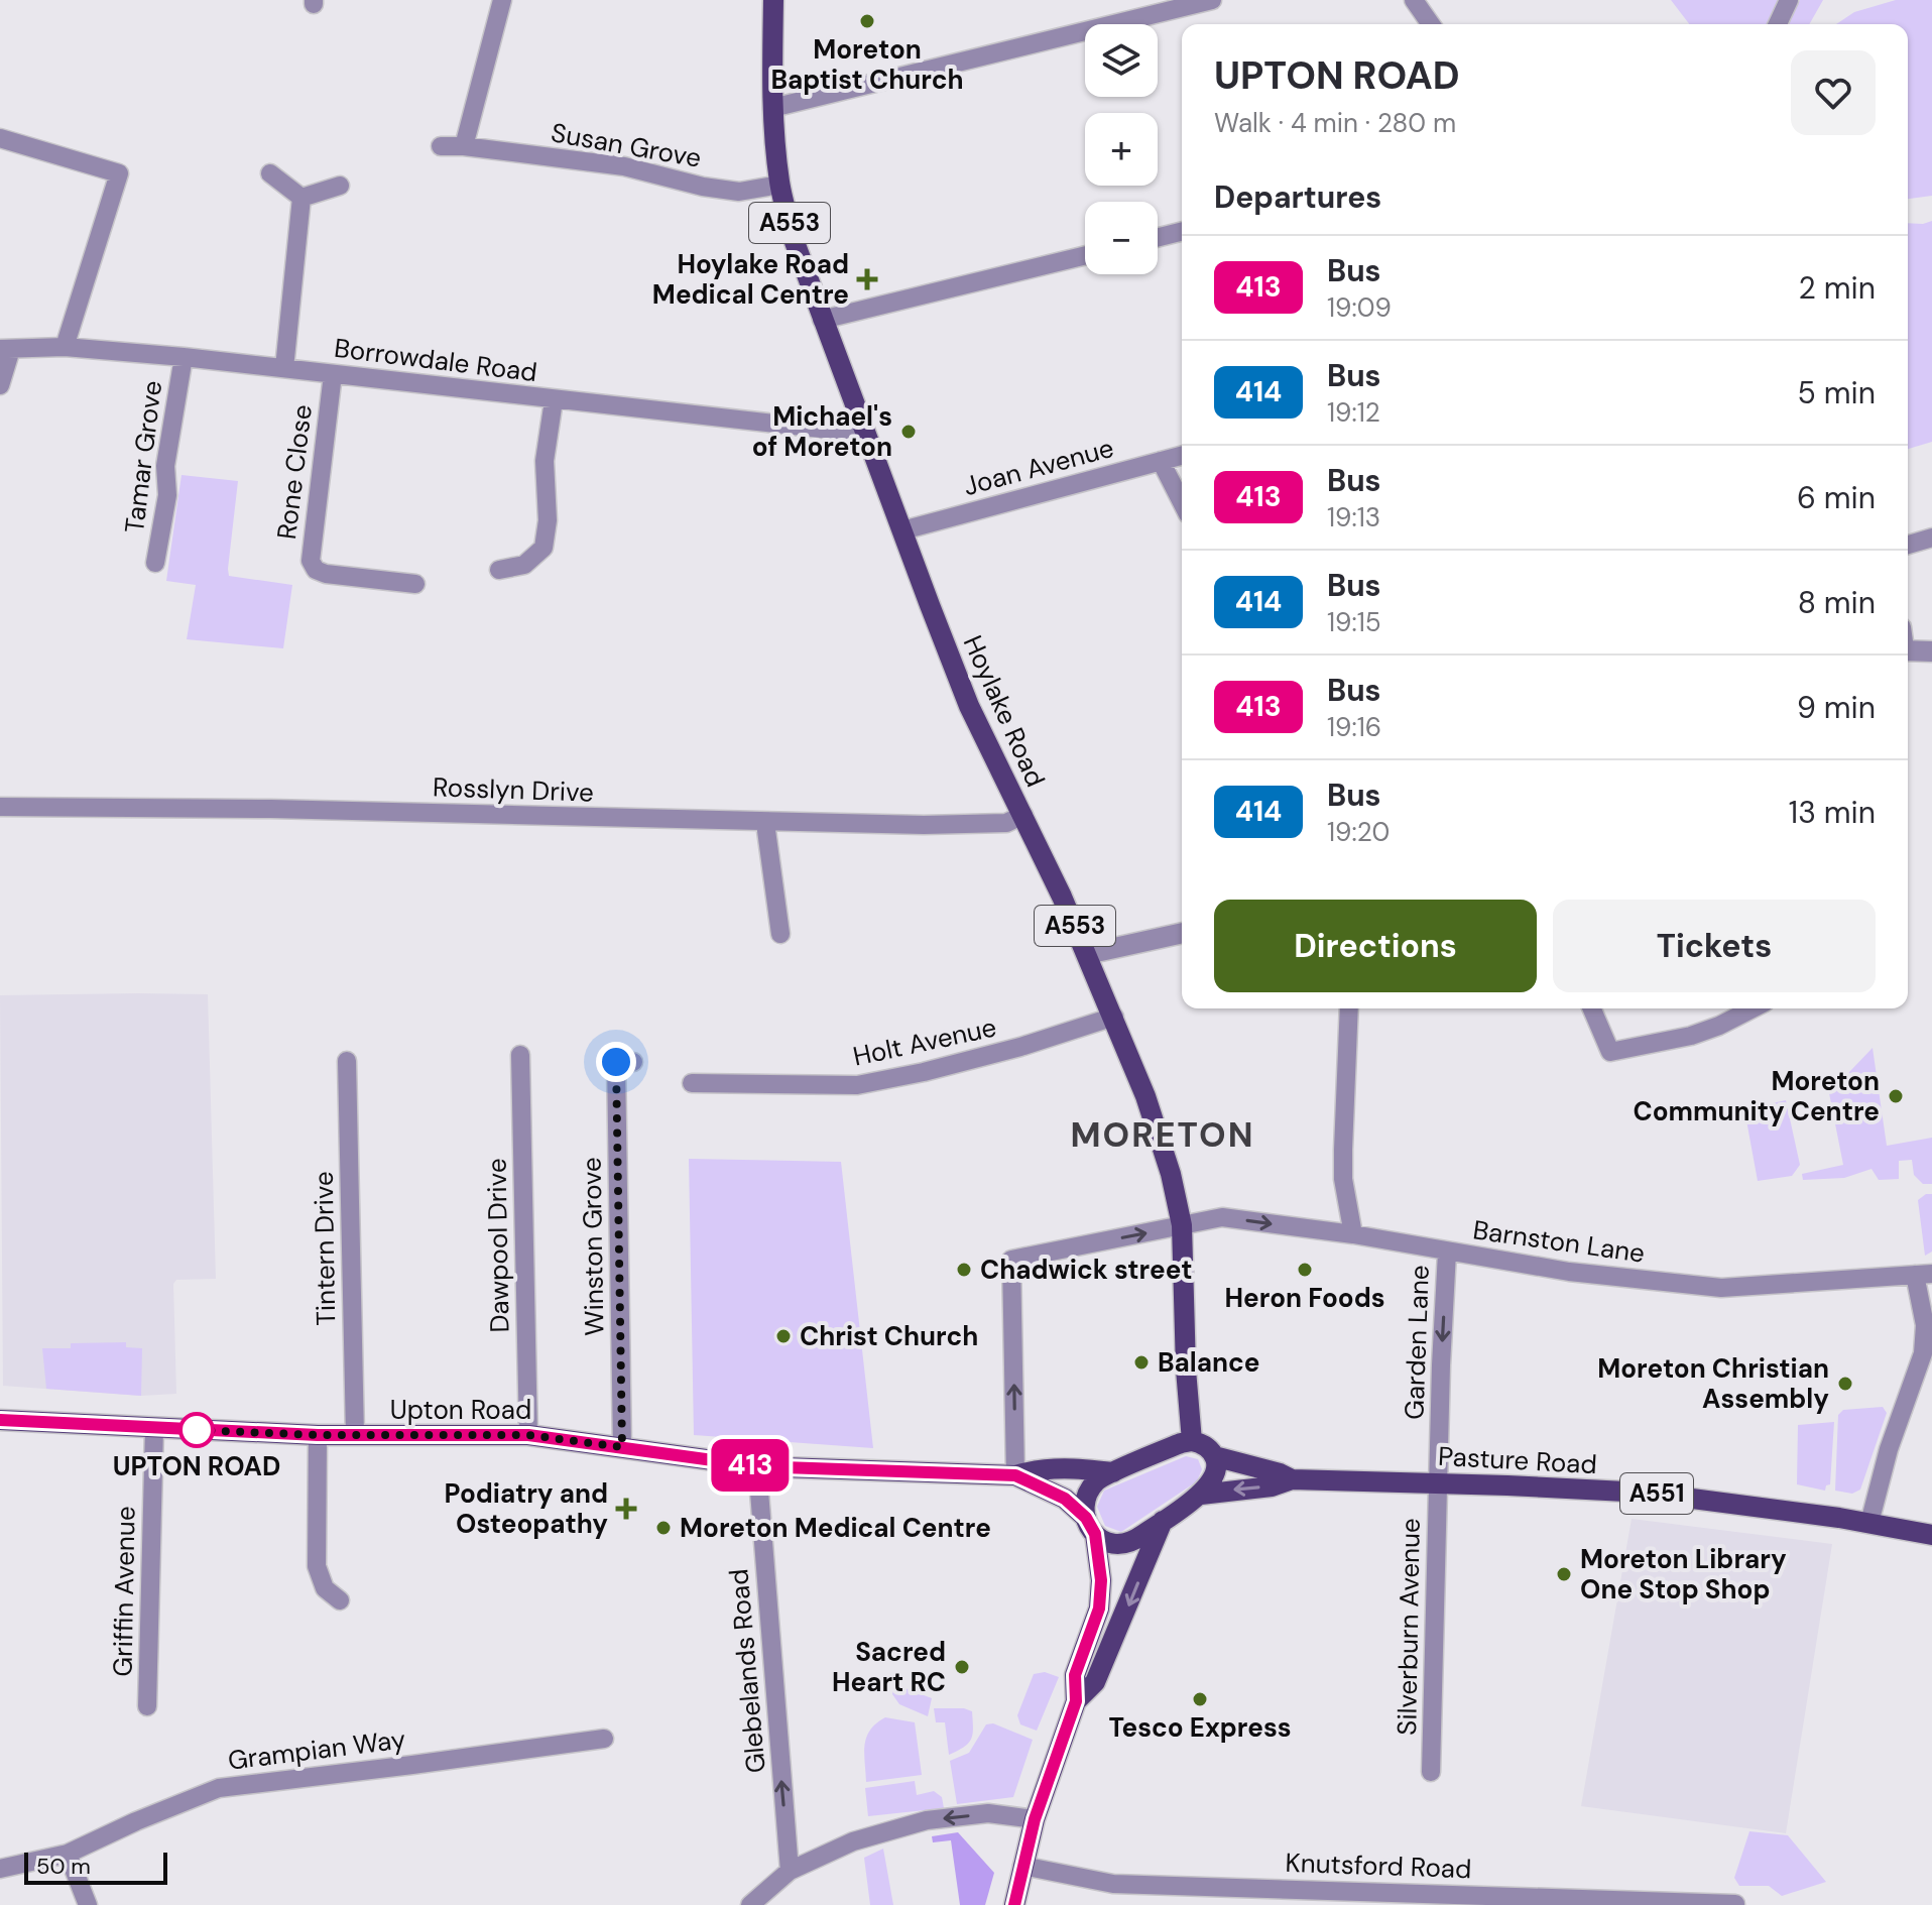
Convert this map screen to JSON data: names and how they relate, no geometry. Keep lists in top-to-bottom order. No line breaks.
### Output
{"streets":{"main road":["A553","Hoylake Road","Upton Road","Pasture Road","A551"],"street":["Susan Grove","Borrowdale Road","Tamar Grove","Joan Avenue","Rone Close","Rosslyn Drive","Holt Avenue","Barnston Lane","Dawpool Drive","Winston Grove","Tintern Drive","Garden Lane","Griffin Avenue","Silverburn Avenue","Glebelands Road","Grampian Way","Knutsford Road"]},"crossings":[["Susan Grove","Hoylake Road"],["Borrowdale Road","Tamar Grove"],["Borrowdale Road","Rone Close"],["Borrowdale Road","Hoylake Road"],["Joan Avenue","Hoylake Road"],["Hoylake Road","Rosslyn Drive"],["Hoylake Road","Holt Avenue"],["Hoylake Road","Barnston Lane"],["Hoylake Road","Pasture Road"],["Barnston Lane","Garden Lane"],["Dawpool Drive","Upton Road"],["Winston Grove","Upton Road"],["Tintern Drive","Upton Road"],["Garden Lane","Pasture Road"],["Garden Lane","Silverburn Avenue"],["Upton Road","Griffin Avenue"],["Upton Road","Glebelands Road"],["Pasture Road","Silverburn Avenue"]],"one_way":["Garden Lane","Glebelands Road"],"districts":["MORETON"],"places":{"other":["Moreton Baptist Church","Michael's of Moreton","Moreton Community Centre","Chadwick street","Heron Foods","Christ Church","Balance","Moreton Christian Assembly","UPTON ROAD","Moreton Medical Centre","Moreton Library One Stop Shop","Sacred Heart RC","Tesco Express"],"health":["Hoylake Road Medical Centre","Podiatry and Osteopathy"]},"lines":["bus line 413"],"scale_bar":"50 m","page":{"on_map":"413","map_buttons":["+","−"],"heading":[["UPTON ROAD","Walk · 4 min · 280 m"],"Departures"],"list":[{"mark":"413","name":"Bus","note":"19:09","value":"2 min"},{"mark":"414","name":"Bus","note":"19:12","value":"5 min"},{"mark":"413","name":"Bus","note":"19:13","value":"6 min"},{"mark":"414","name":"Bus","note":"19:15","value":"8 min"},{"mark":"413","name":"Bus","note":"19:16","value":"9 min"},{"mark":"414","name":"Bus","note":"19:20","value":"13 min"}],"buttons":["Directions","Tickets"],"scale":"50 m"}}
